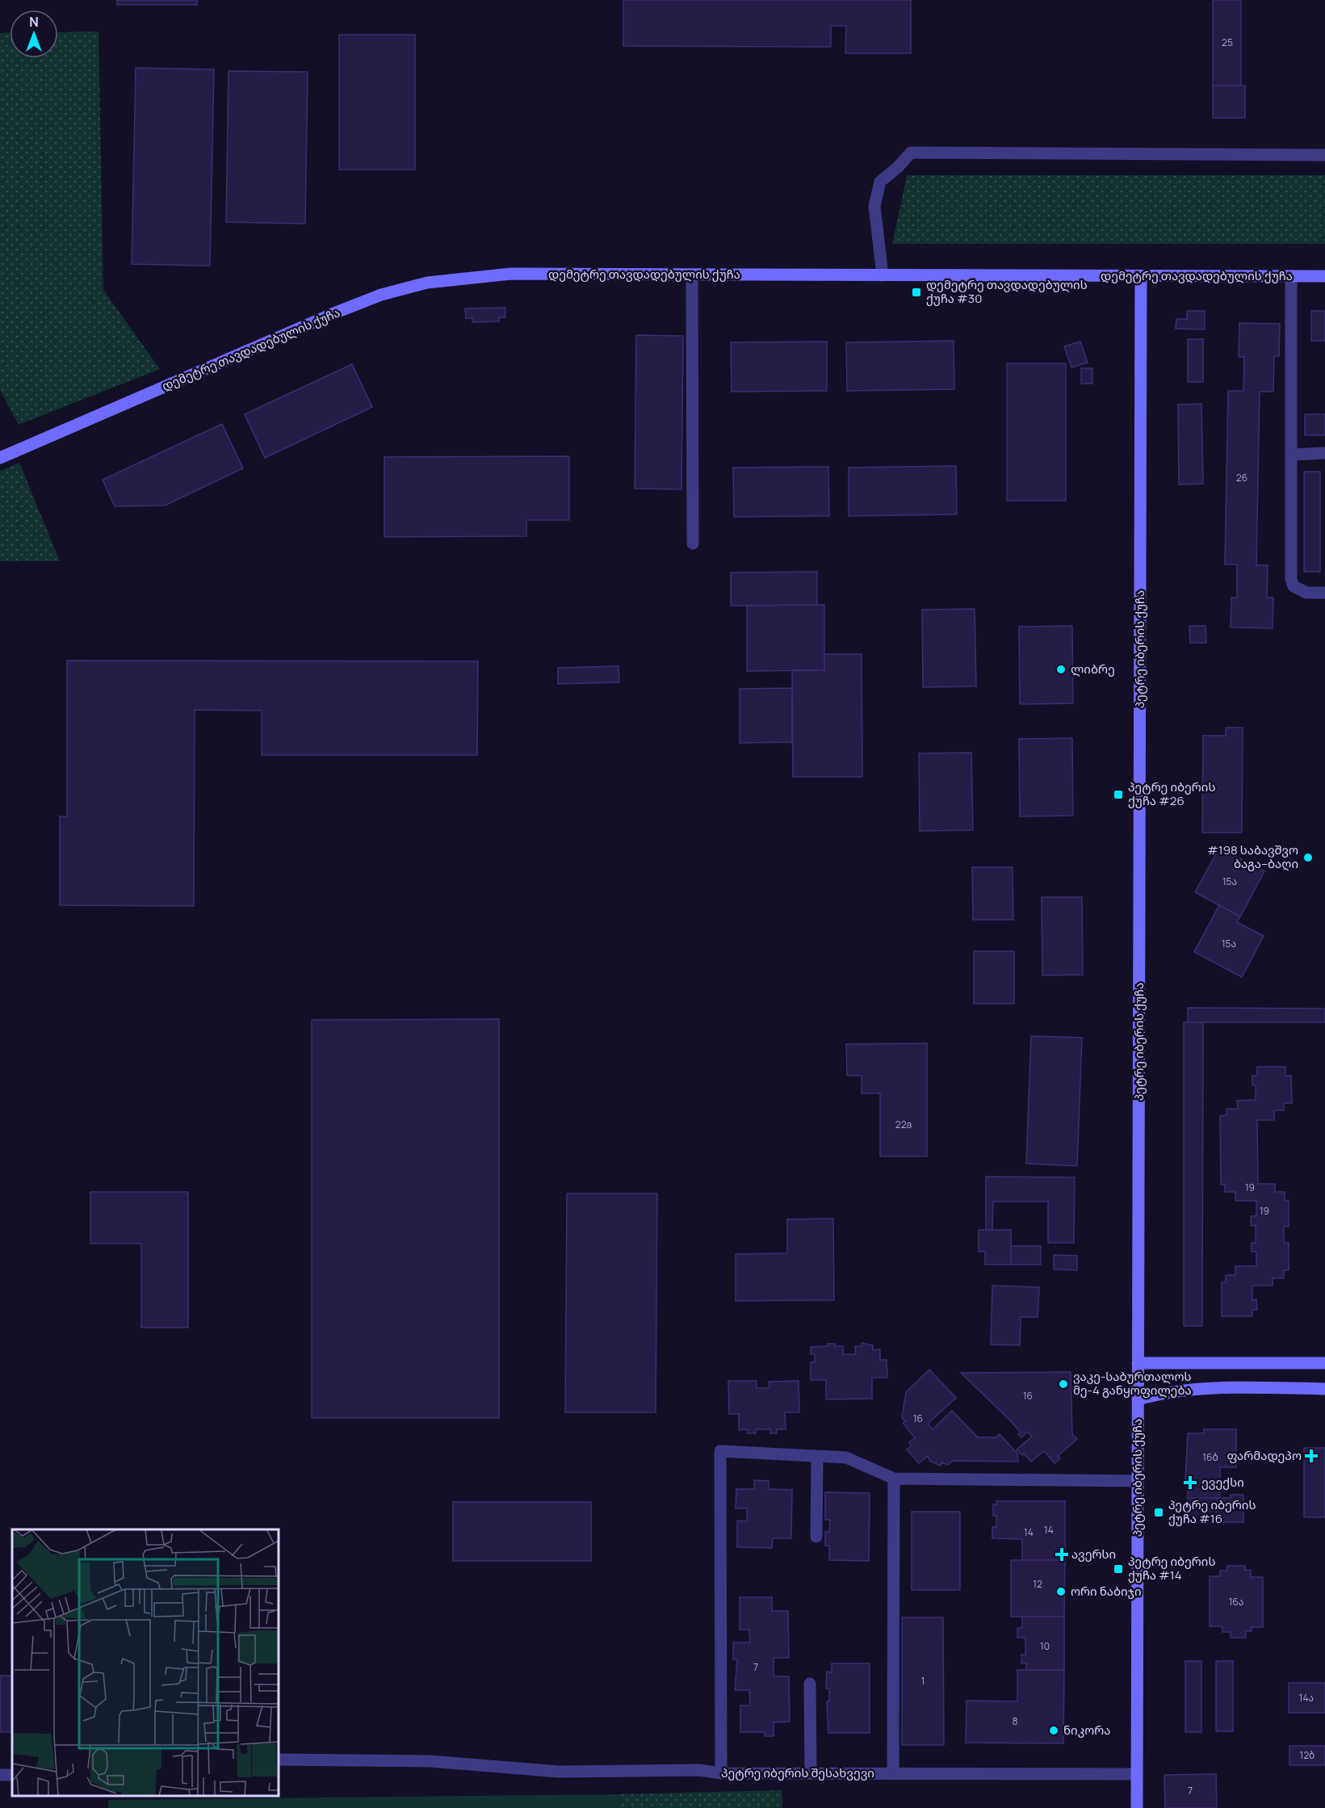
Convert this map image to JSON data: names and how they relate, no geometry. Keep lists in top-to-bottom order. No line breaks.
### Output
{"streets":{"street":["დემეტრე თავდადებულის ქუჩა","პეტრე იბერის ქუჩა","პეტრე იბერის შესახვევი"]},"crossings":[["დემეტრე თავდადებულის ქუჩა","პეტრე იბერის ქუჩა"],["პეტრე იბერის ქუჩა","პეტრე იბერის შესახვევი"]],"places":{"transit":["დემეტრე თავდადებულის ქუჩა #30","პეტრე იბერის ქუჩა #26","პეტრე იბერის ქუჩა #16","პეტრე იბერის ქუჩა #14"],"other":["ლიბრე","#198 საბავშვო ბაგა–ბაღი","ვაკე-საბურთალოს მე-4 განყოფილება","ორი ნაბიჯი","ნიკორა"],"health":["ფარმადეპო","ევექსი","ავერსი"]},"house_numbers":["25","26","15ა","15ა","22a","19","19","16","16","16ბ","14","14","12","16ა","10","7","1","14ა","8","12ბ","7"],"north":"top"}
